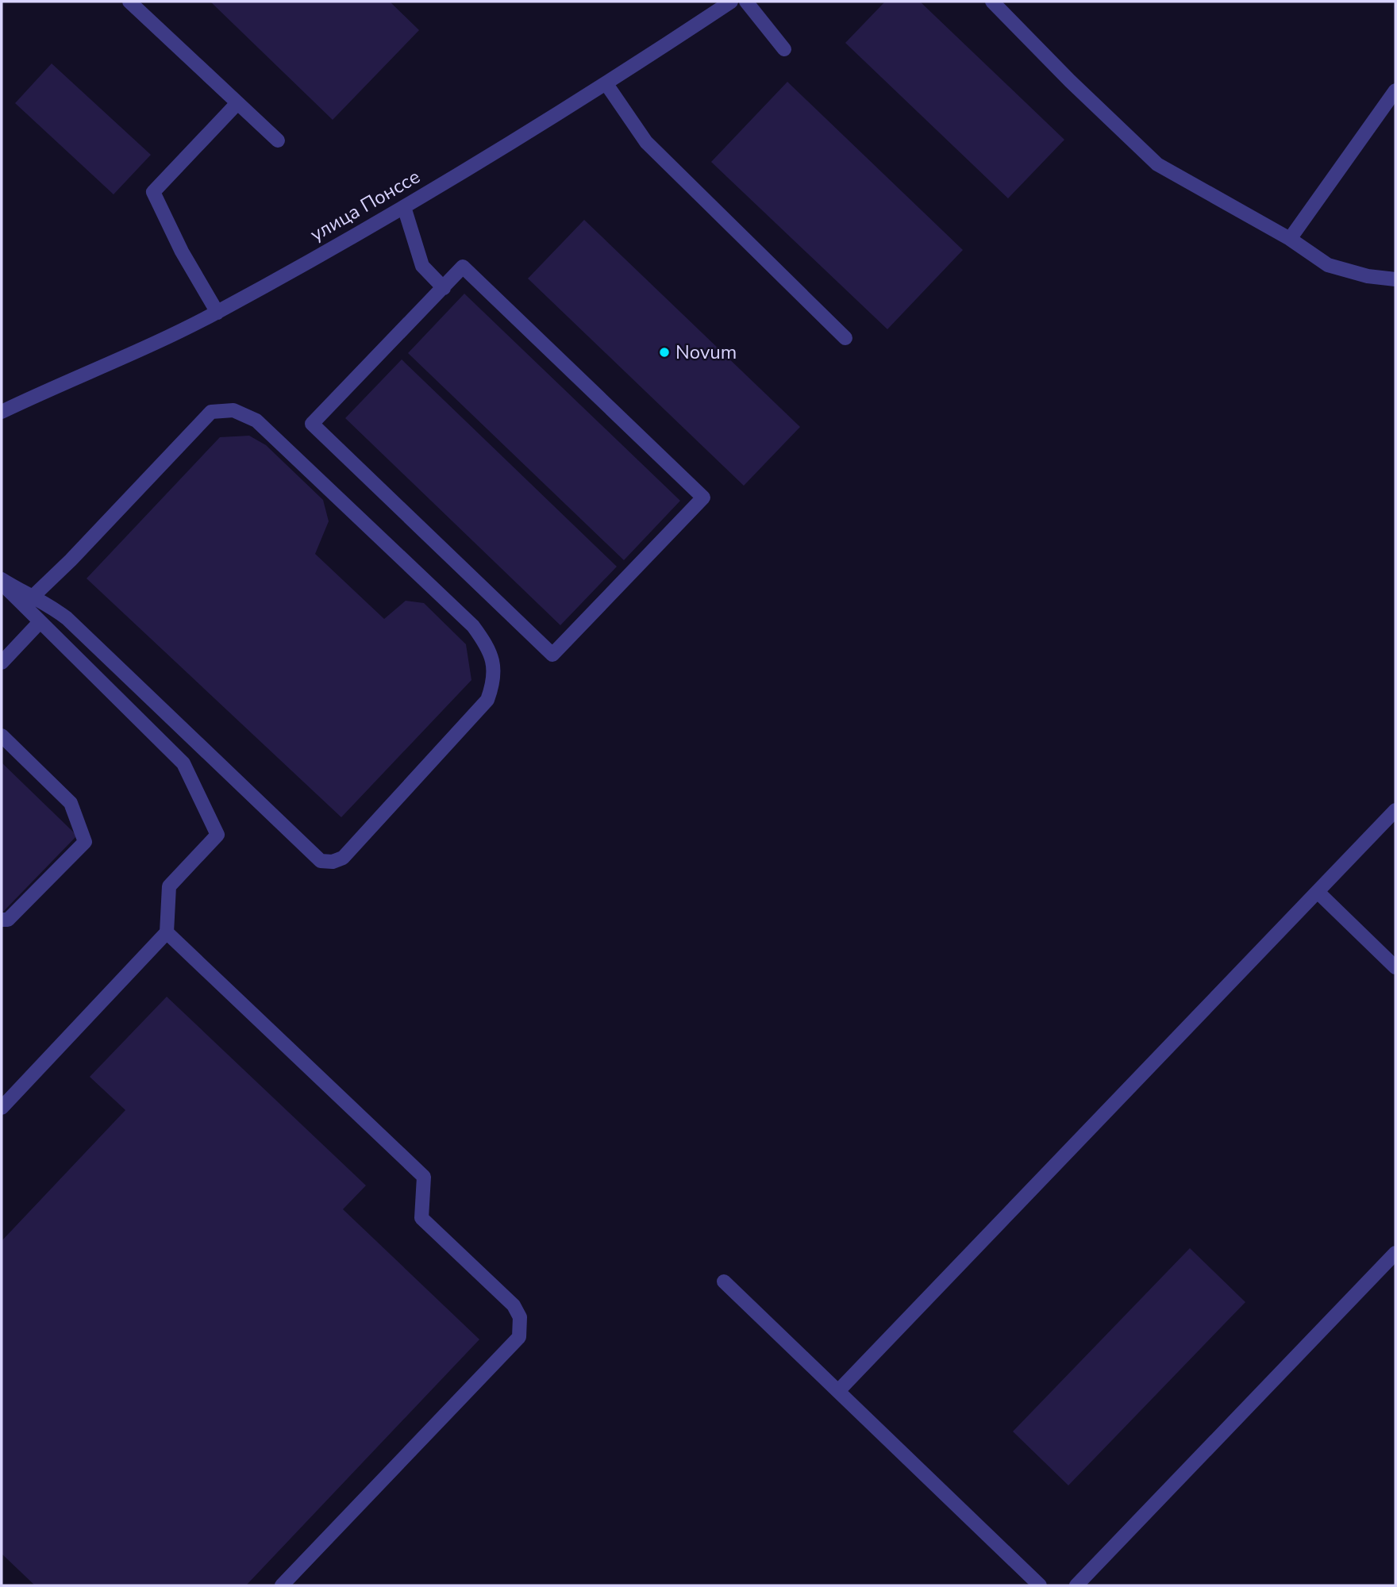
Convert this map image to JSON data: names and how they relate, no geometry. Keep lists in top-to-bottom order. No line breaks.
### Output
{"streets":{"street":["улица Понссе"]},"places":["Novum"]}
